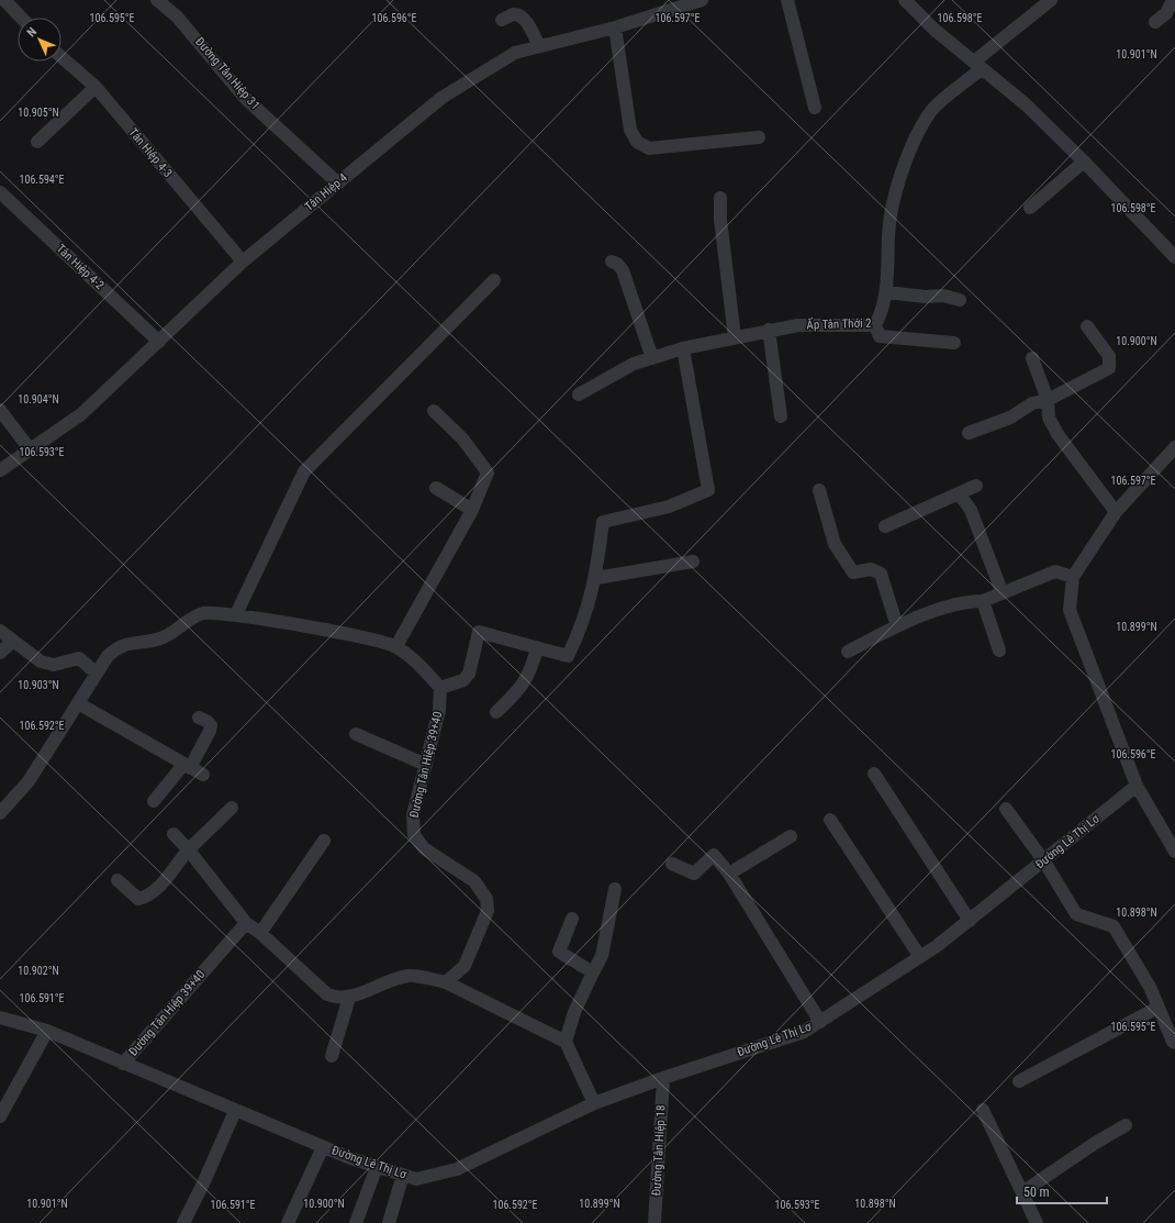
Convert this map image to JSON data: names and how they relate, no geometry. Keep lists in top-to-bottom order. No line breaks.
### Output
{"streets":{"street":["Đường Tân Hiệp 31","Tân Hiệp 4-3","Tân Hiệp 4","Tân Hiệp 4-2","Ấp Tân Thới 2","Đường Tân Hiệp 39+40","Đường Lê Thị Lơ","Đường Tân Hiệp 18"]},"crossings":[["Đường Tân Hiệp 31","Tân Hiệp 4"],["Tân Hiệp 4-3","Tân Hiệp 4"],["Tân Hiệp 4","Tân Hiệp 4-2"],["Đường Tân Hiệp 39+40","Đường Lê Thị Lơ"],["Đường Lê Thị Lơ","Đường Tân Hiệp 18"]],"scale_bar":"50 m","north":"top left","coordinates":["106.595°E","106.596°E","106.597°E","106.598°E","10.901°N","10.905°N","106.594°E","10.900°N","10.904°N","106.593°E","10.899°N","10.903°N","106.592°E","10.898°N","10.902°N","106.591°E"]}
